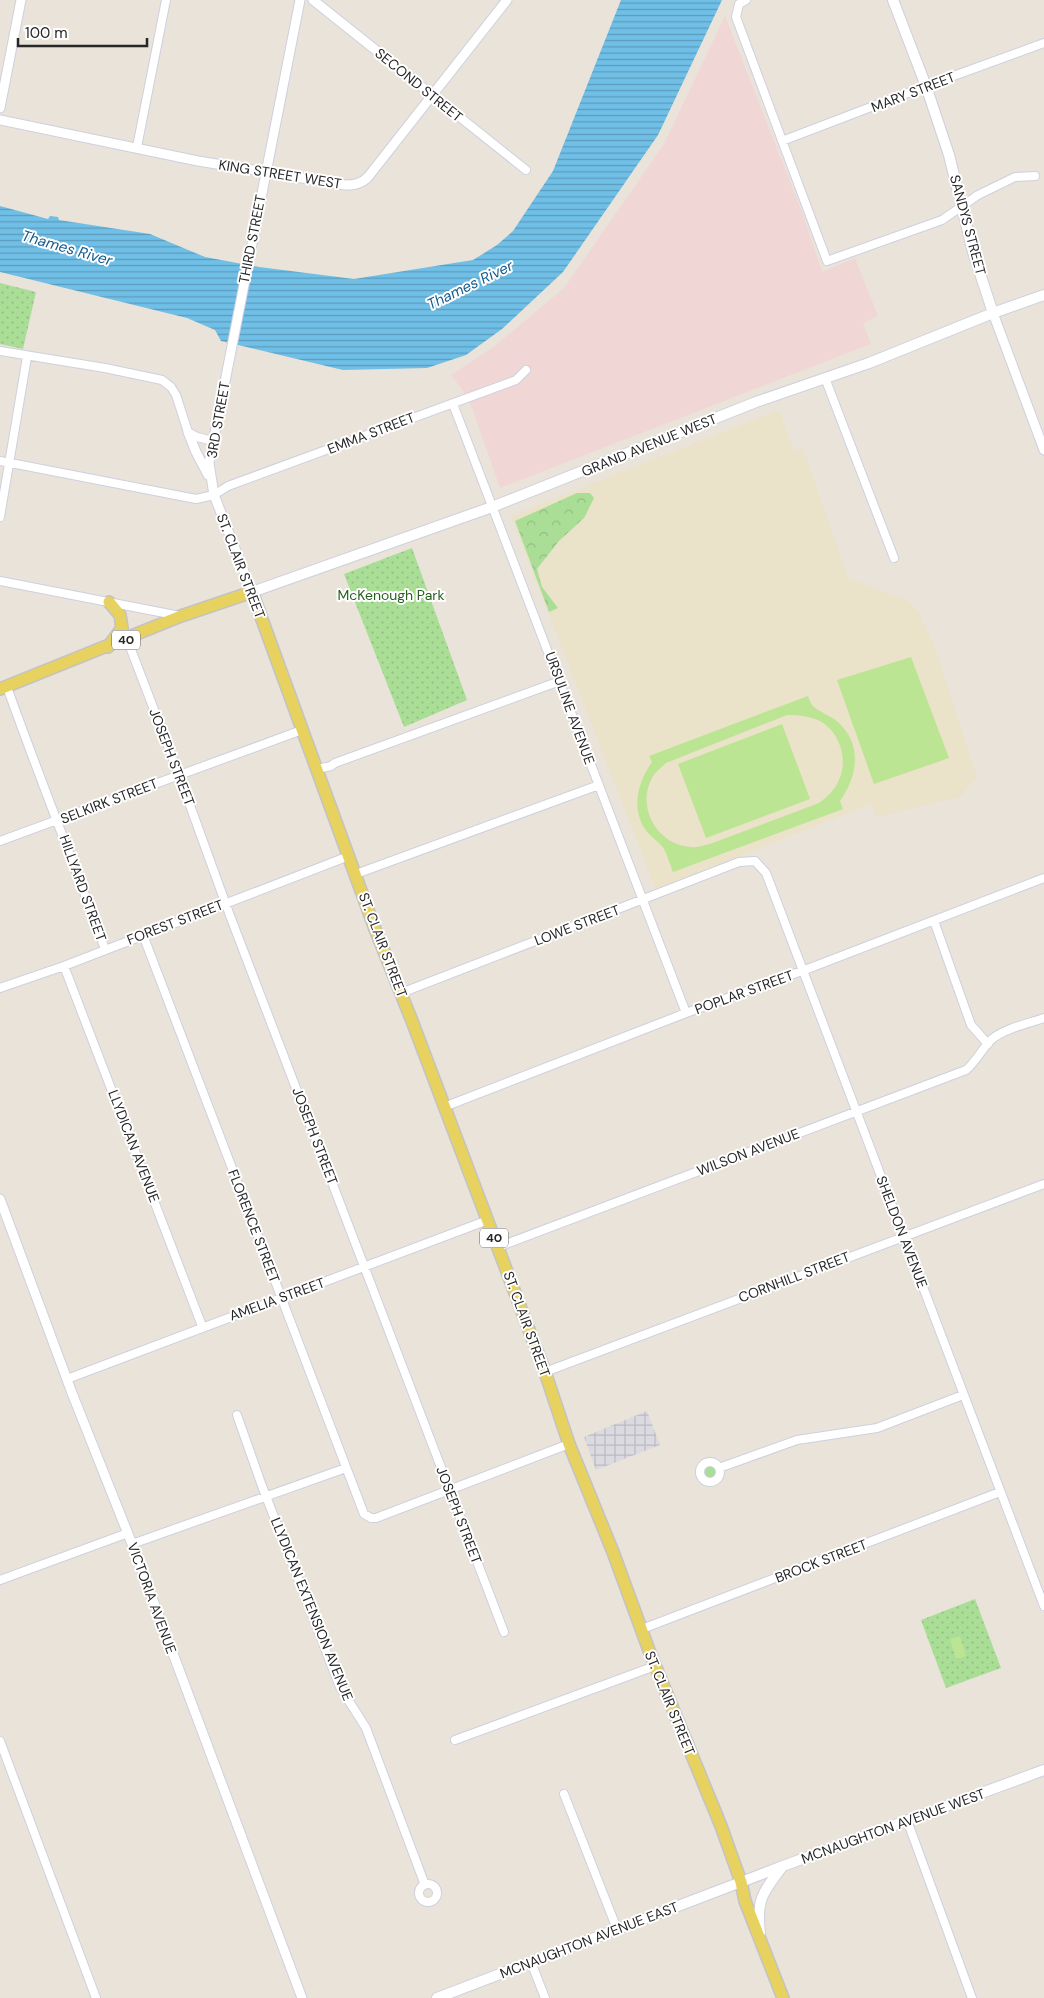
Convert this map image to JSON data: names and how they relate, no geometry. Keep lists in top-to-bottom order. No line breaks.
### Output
{"streets":{"main road":["SANDYS STREET","GRAND AVENUE WEST","ST. CLAIR STREET","40","MCNAUGHTON AVENUE WEST","MCNAUGHTON AVENUE EAST"],"street":["SECOND STREET","MARY STREET","KING STREET WEST","THIRD STREET","3RD STREET","EMMA STREET","URSULINE AVENUE","JOSEPH STREET","SELKIRK STREET","HILLYARD STREET","FOREST STREET","LOWE STREET","POPLAR STREET","LLYDICAN AVENUE","WILSON AVENUE","FLORENCE STREET","SHELDON AVENUE","CORNHILL STREET","AMELIA STREET","BROCK STREET","VICTORIA AVENUE","LLYDICAN EXTENSION AVENUE"]},"crossings":[["SECOND STREET","KING STREET WEST"],["MARY STREET","SANDYS STREET"],["KING STREET WEST","THIRD STREET"],["SANDYS STREET","GRAND AVENUE WEST"],["THIRD STREET","3RD STREET"],["3RD STREET","ST. CLAIR STREET"],["EMMA STREET","ST. CLAIR STREET"],["EMMA STREET","URSULINE AVENUE"],["GRAND AVENUE WEST","ST. CLAIR STREET"],["GRAND AVENUE WEST","40"],["GRAND AVENUE WEST","URSULINE AVENUE"],["ST. CLAIR STREET","40"],["ST. CLAIR STREET","SELKIRK STREET"],["ST. CLAIR STREET","FOREST STREET"],["ST. CLAIR STREET","LOWE STREET"],["ST. CLAIR STREET","POPLAR STREET"],["ST. CLAIR STREET","WILSON AVENUE"],["ST. CLAIR STREET","CORNHILL STREET"],["ST. CLAIR STREET","AMELIA STREET"],["ST. CLAIR STREET","BROCK STREET"],["ST. CLAIR STREET","MCNAUGHTON AVENUE WEST"],["ST. CLAIR STREET","MCNAUGHTON AVENUE EAST"],["40","JOSEPH STREET"],["40","HILLYARD STREET"],["URSULINE AVENUE","LOWE STREET"],["URSULINE AVENUE","POPLAR STREET"],["JOSEPH STREET","SELKIRK STREET"],["JOSEPH STREET","FOREST STREET"],["JOSEPH STREET","FLORENCE STREET"],["JOSEPH STREET","AMELIA STREET"],["SELKIRK STREET","HILLYARD STREET"],["HILLYARD STREET","FOREST STREET"],["FOREST STREET","LLYDICAN AVENUE"],["FOREST STREET","FLORENCE STREET"],["LOWE STREET","SHELDON AVENUE"],["POPLAR STREET","SHELDON AVENUE"],["LLYDICAN AVENUE","AMELIA STREET"],["WILSON AVENUE","SHELDON AVENUE"],["FLORENCE STREET","AMELIA STREET"],["SHELDON AVENUE","CORNHILL STREET"],["SHELDON AVENUE","BROCK STREET"],["AMELIA STREET","VICTORIA AVENUE"],["MCNAUGHTON AVENUE WEST","MCNAUGHTON AVENUE EAST"]],"water":["Thames River"],"parks":["McKenough Park"],"scale_bar":"100 m"}
